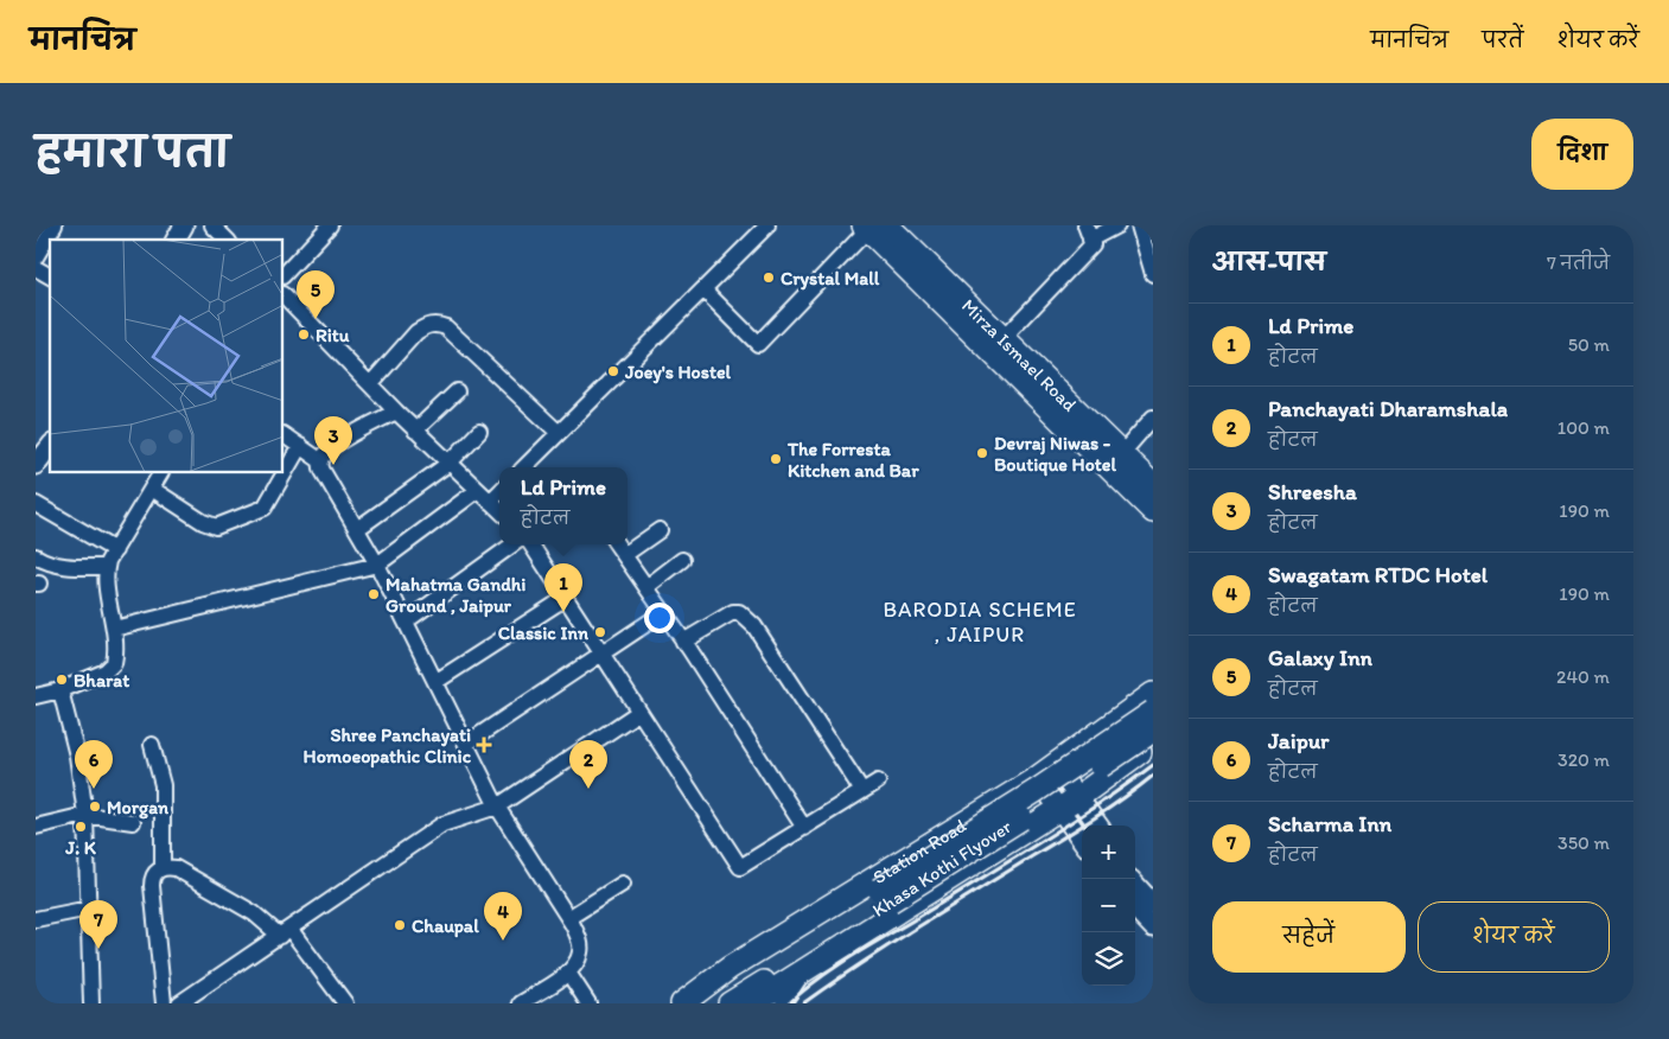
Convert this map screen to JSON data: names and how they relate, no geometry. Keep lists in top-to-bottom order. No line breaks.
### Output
{"streets":{"main road":["Mirza Ismael Road","Station Road","Khasa Kothi Flyover"]},"districts":["BARODIA SCHEME , JAIPUR"],"places":{"other":["Crystal Mall","Ritu","Joey's Hostel","Devraj Niwas - Boutique Hotel","The Forresta Kitchen and Bar","Mahatma Gandhi Ground , Jaipur","Classic Inn","Bharat","Morgan","J. K","Chaupal"],"health":["Shree Panchayati Homoeopathic Clinic"]},"page":{"header":"मानचित्र","nav":["मानचित्र","परतें","शेयर करें"],"title":"हमारा पता","buttons":["दिशा",["सहेजें","शेयर करें"]],"heading":["आस-पास","7 नतीजे"],"pins":["5","3","1","2","6","4","7"],"list":[{"mark":"1","name":"Ld Prime","note":"होटल","value":"50 m"},{"mark":"2","name":"Panchayati Dharamshala","note":"होटल","value":"100 m"},{"mark":"3","name":"Shreesha","note":"होटल","value":"190 m"},{"mark":"4","name":"Swagatam RTDC Hotel","note":"होटल","value":"190 m"},{"mark":"5","name":"Galaxy Inn","note":"होटल","value":"240 m"},{"mark":"6","name":"Jaipur","note":"होटल","value":"320 m"},{"mark":"7","name":"Scharma Inn","note":"होटल","value":"350 m"}],"popup":["Ld Prime","होटल"],"map_buttons":["+","−"]}}
